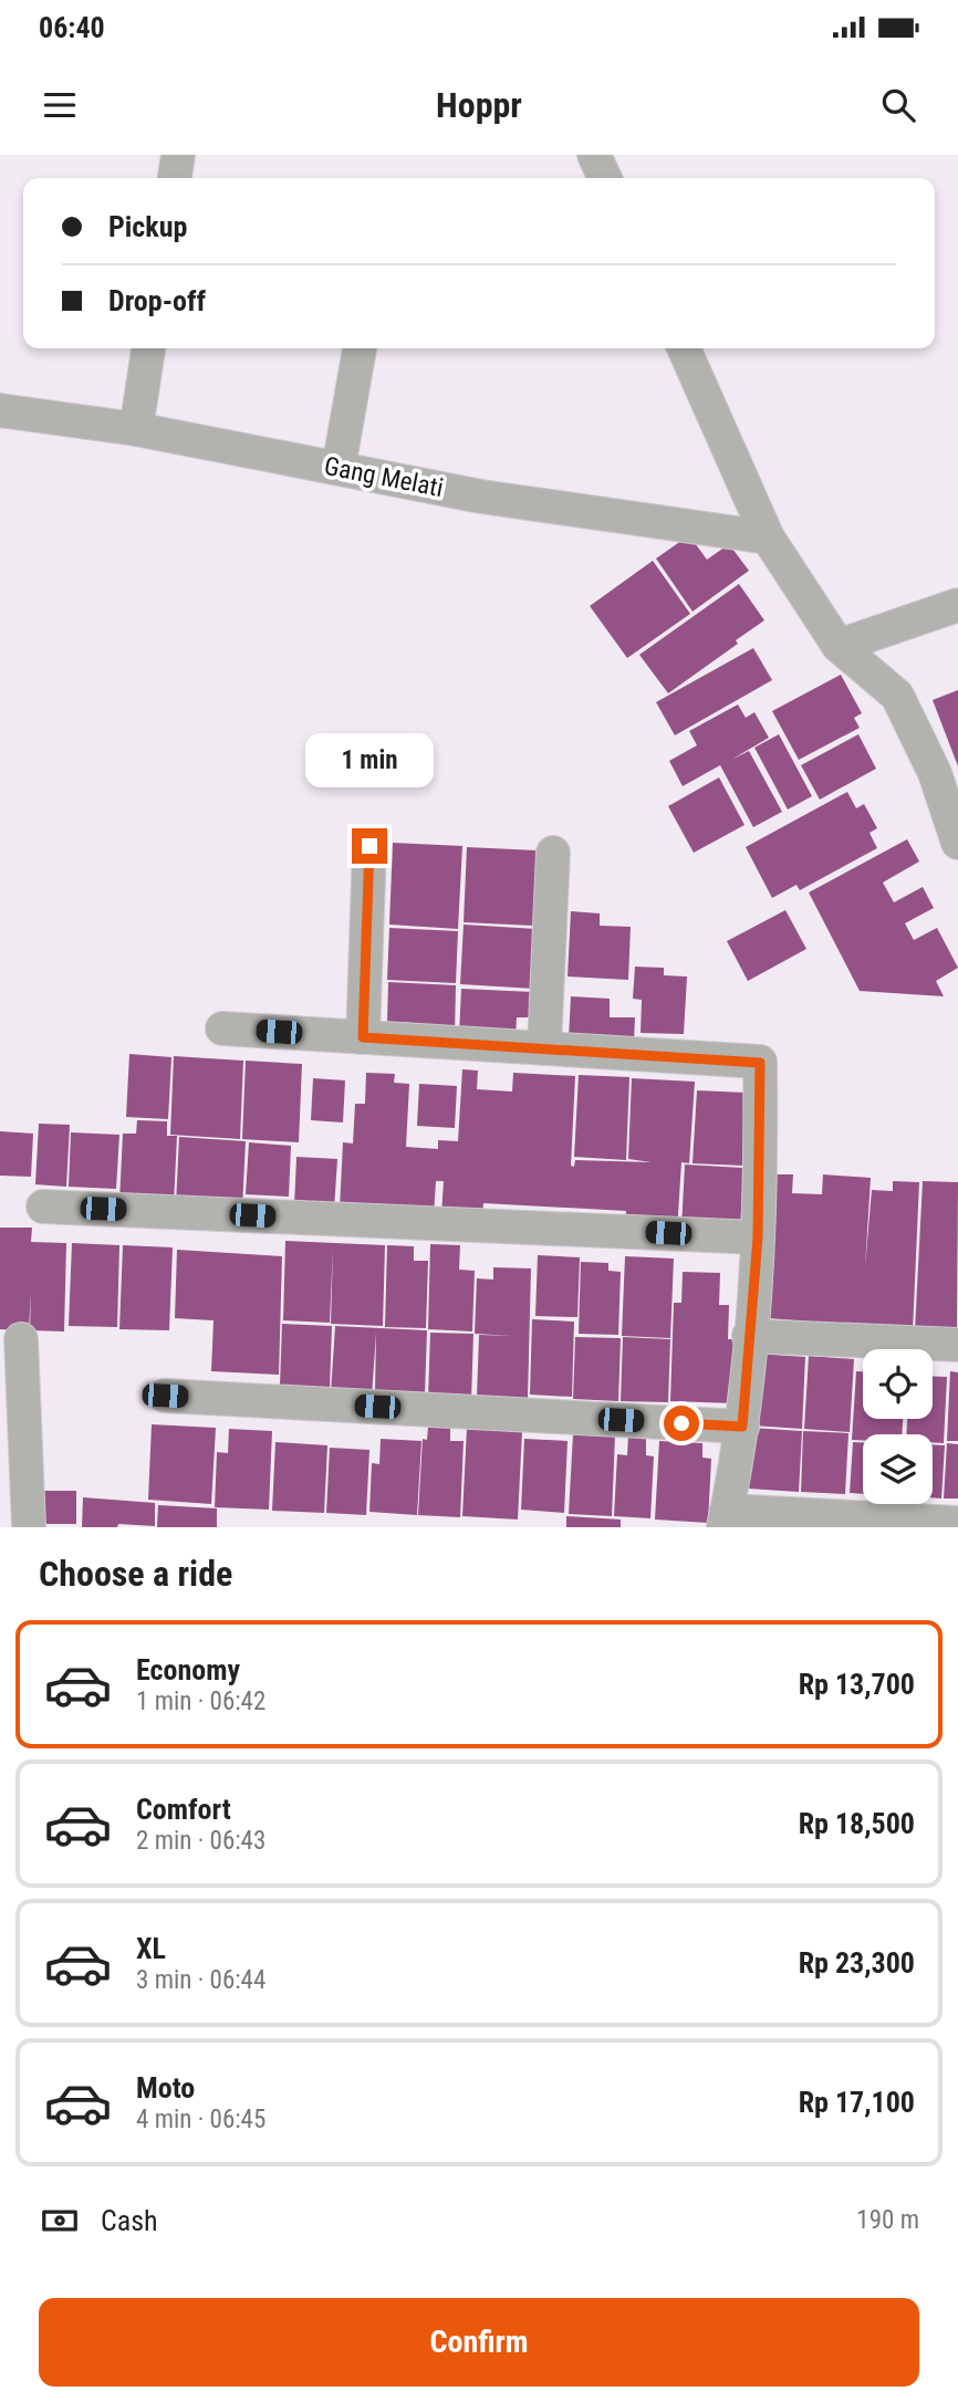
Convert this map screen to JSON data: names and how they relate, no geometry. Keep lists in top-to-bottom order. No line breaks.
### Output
{"streets":{"street":["Gang Melati"]},"page":{"status":"06:40","header":"Hoppr","banner":["Pickup","Drop-off"],"bubble":"1 min","heading":"Choose a ride","list":[{"name":"Economy","note":"1 min · 06:42","value":"Rp 13,700"},{"name":"Comfort","note":"2 min · 06:43","value":"Rp 18,500"},{"name":"XL","note":"3 min · 06:44","value":"Rp 23,300"},{"name":"Moto","note":"4 min · 06:45","value":"Rp 17,100"}],"pay":["Cash","190 m"],"buttons":"Confirm"}}
